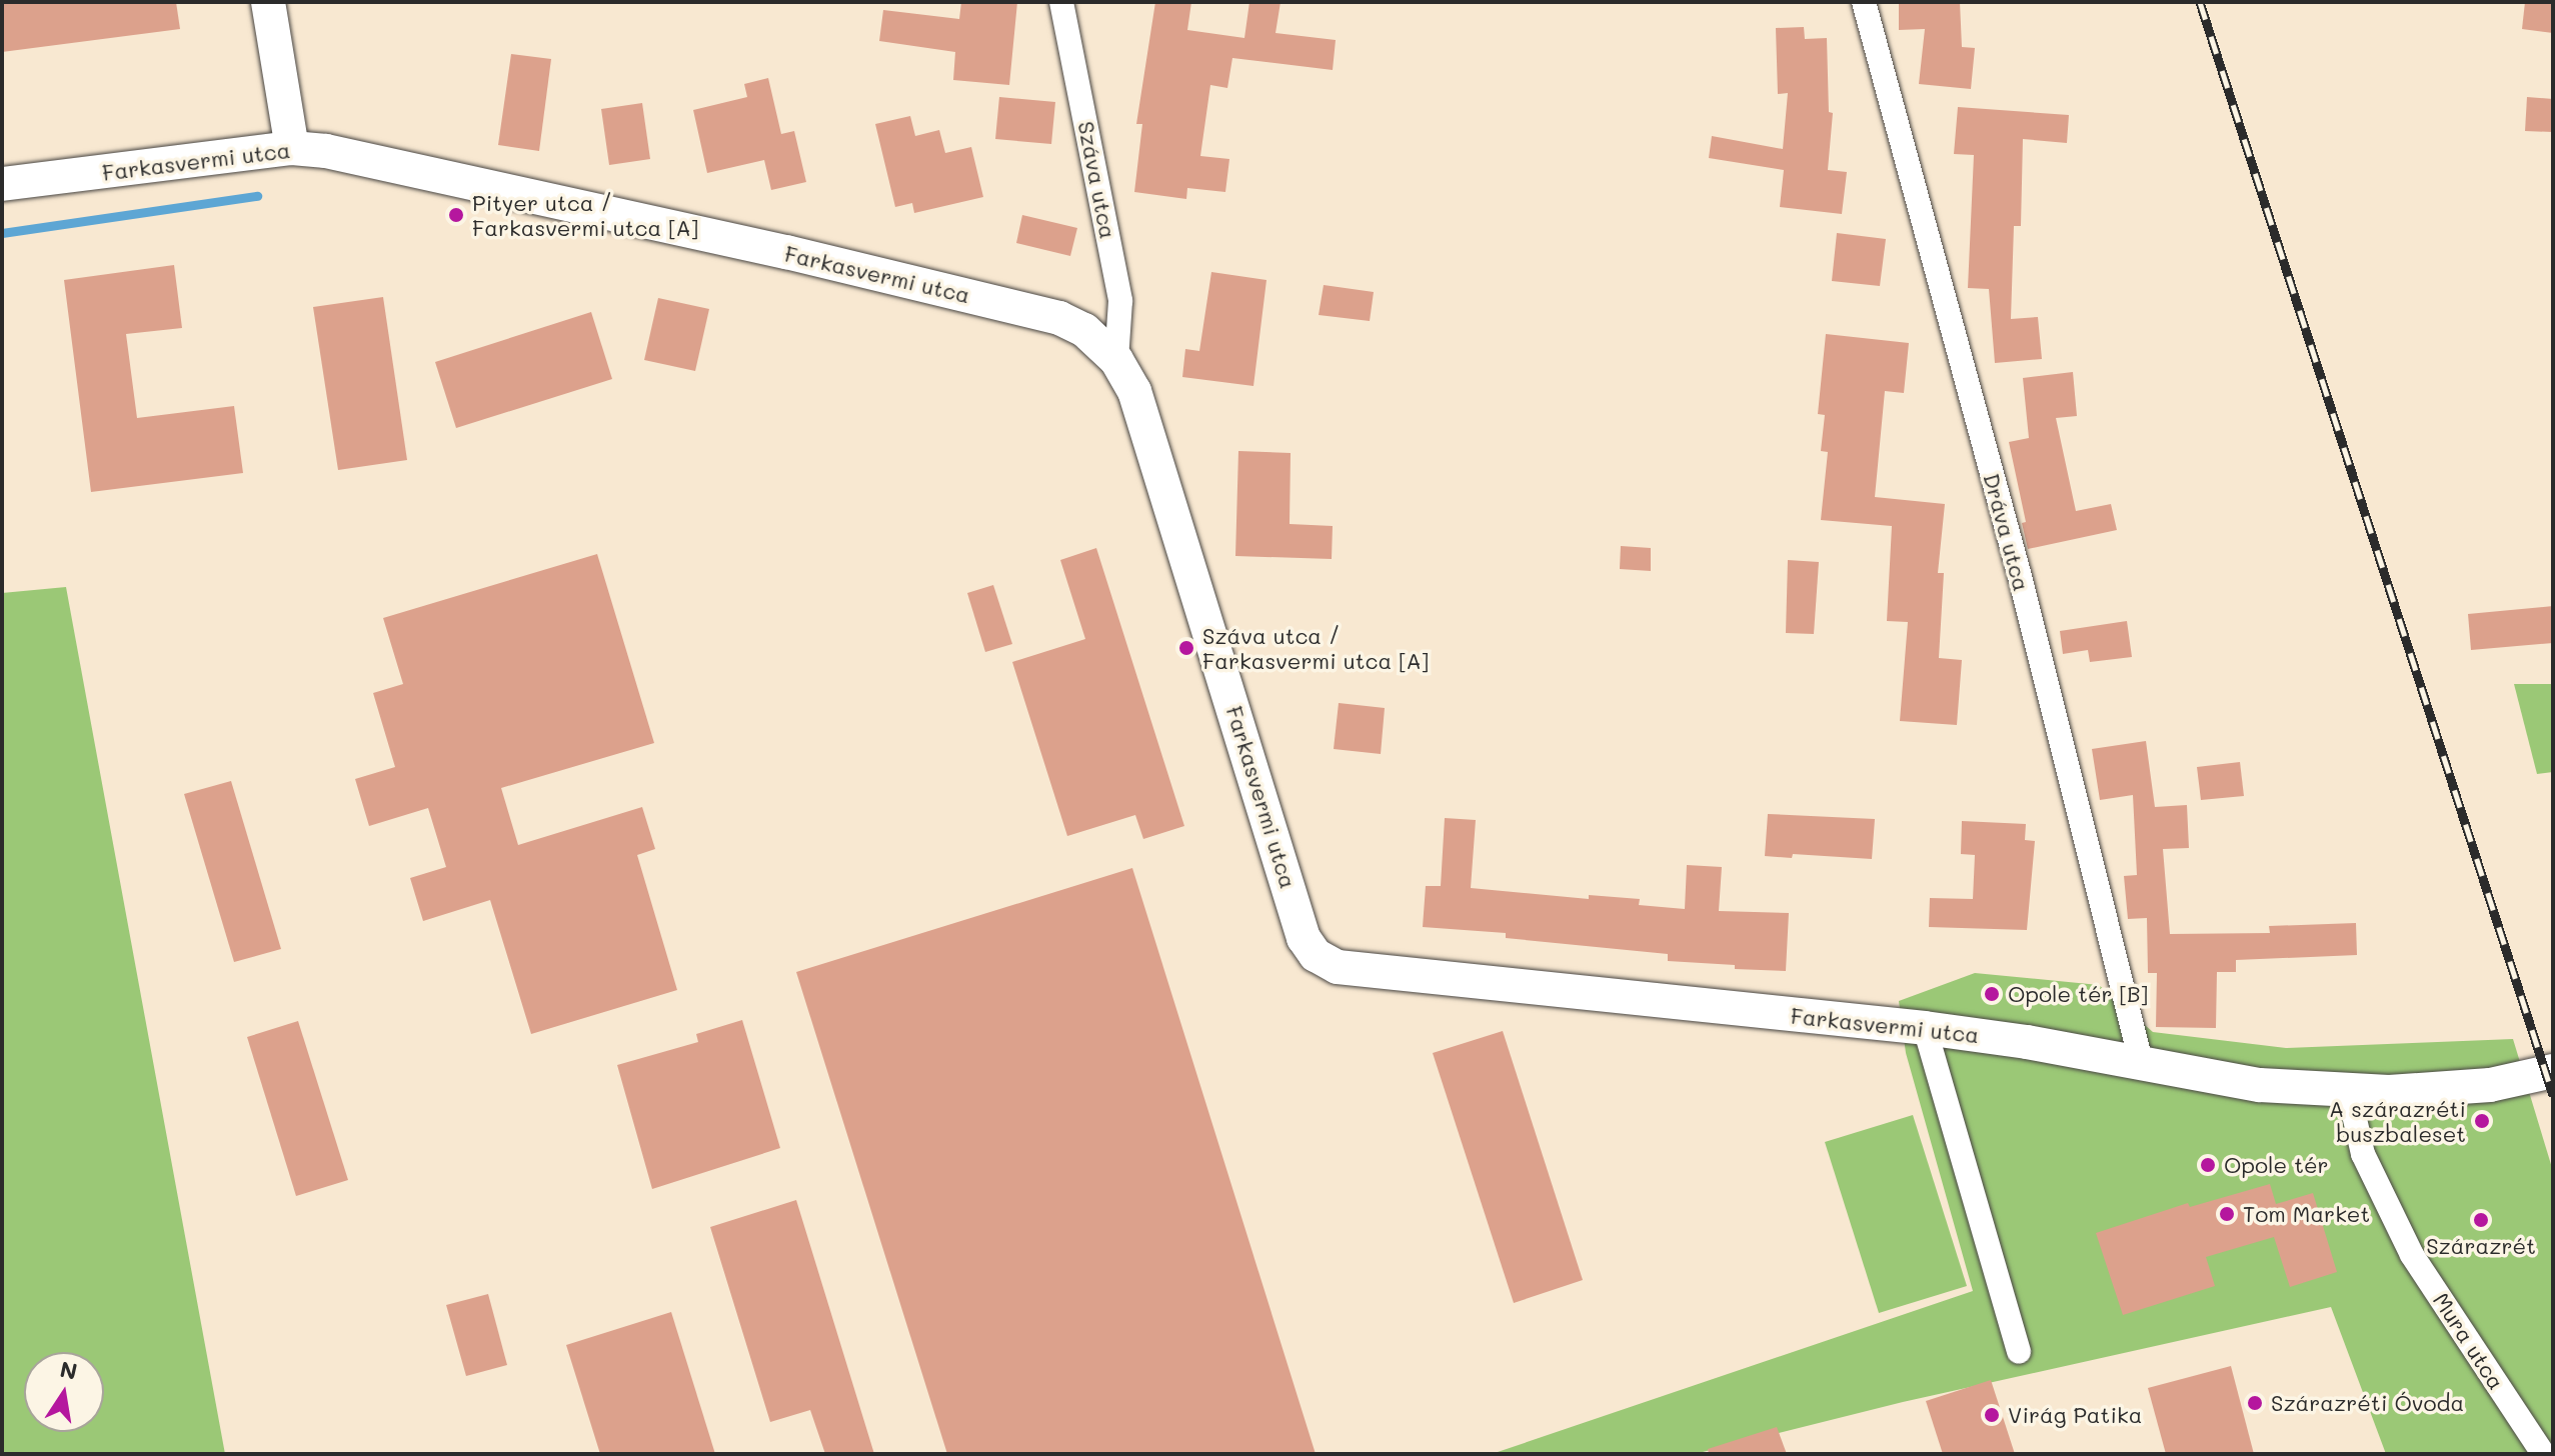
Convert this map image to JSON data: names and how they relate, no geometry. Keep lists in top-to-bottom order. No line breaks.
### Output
{"streets":{"street":["Farkasvermi utca","Száva utca","Dráva utca","Mura utca"]},"crossings":[["Farkasvermi utca","Száva utca"],["Farkasvermi utca","Dráva utca"],["Farkasvermi utca","Mura utca"]],"places":["Pityer utca / Farkasvermi utca [A]","Száva utca / Farkasvermi utca [A]","Opole tér [B]","A szárazréti buszbaleset","Opole tér","Tom Market","Szárazrét","Szárazréti Óvoda","Virág Patika"],"north":"top"}
